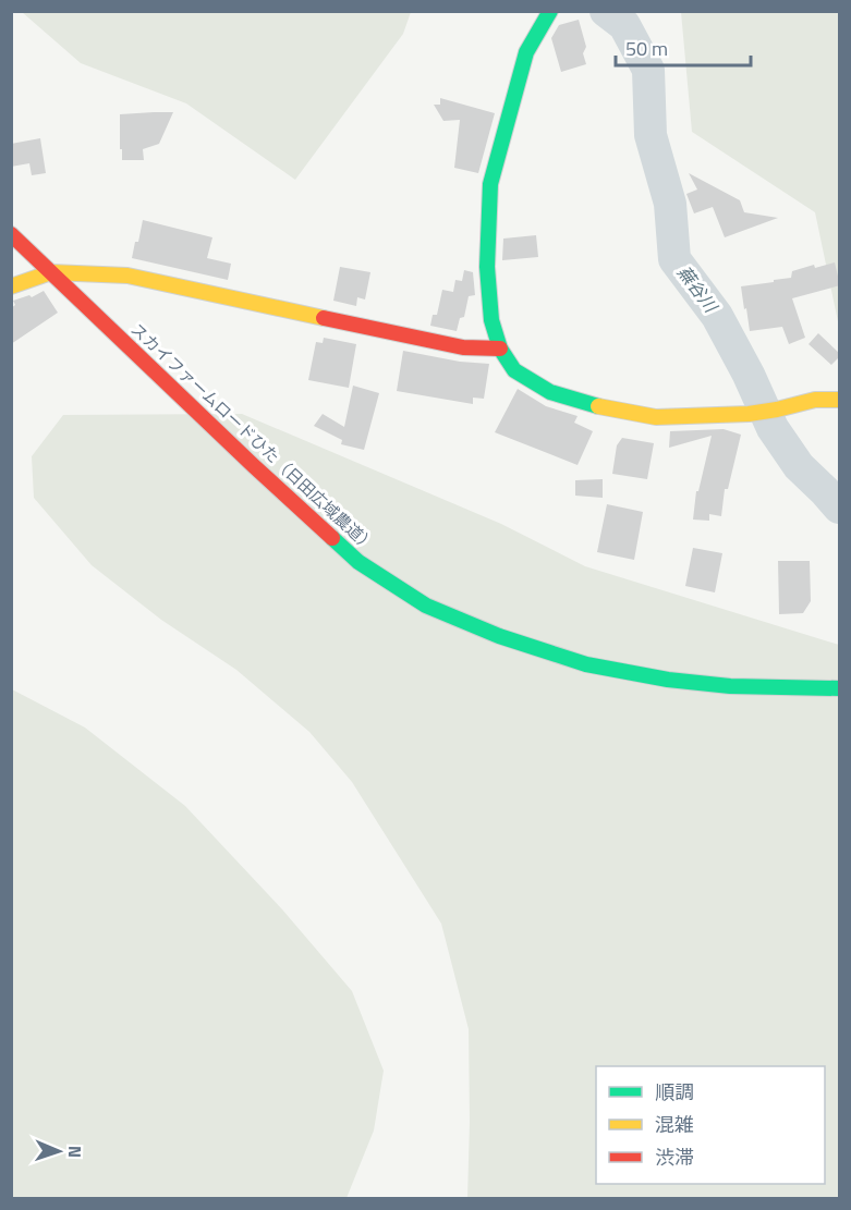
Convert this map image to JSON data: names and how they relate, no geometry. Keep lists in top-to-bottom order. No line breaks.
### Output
{"streets":{"street":["スカイファームロードひた（日田広域農道）"]},"water":["蕪谷川"],"legend":["順調","混雑","渋滞"],"scale_bar":"50 m","north":"right"}
